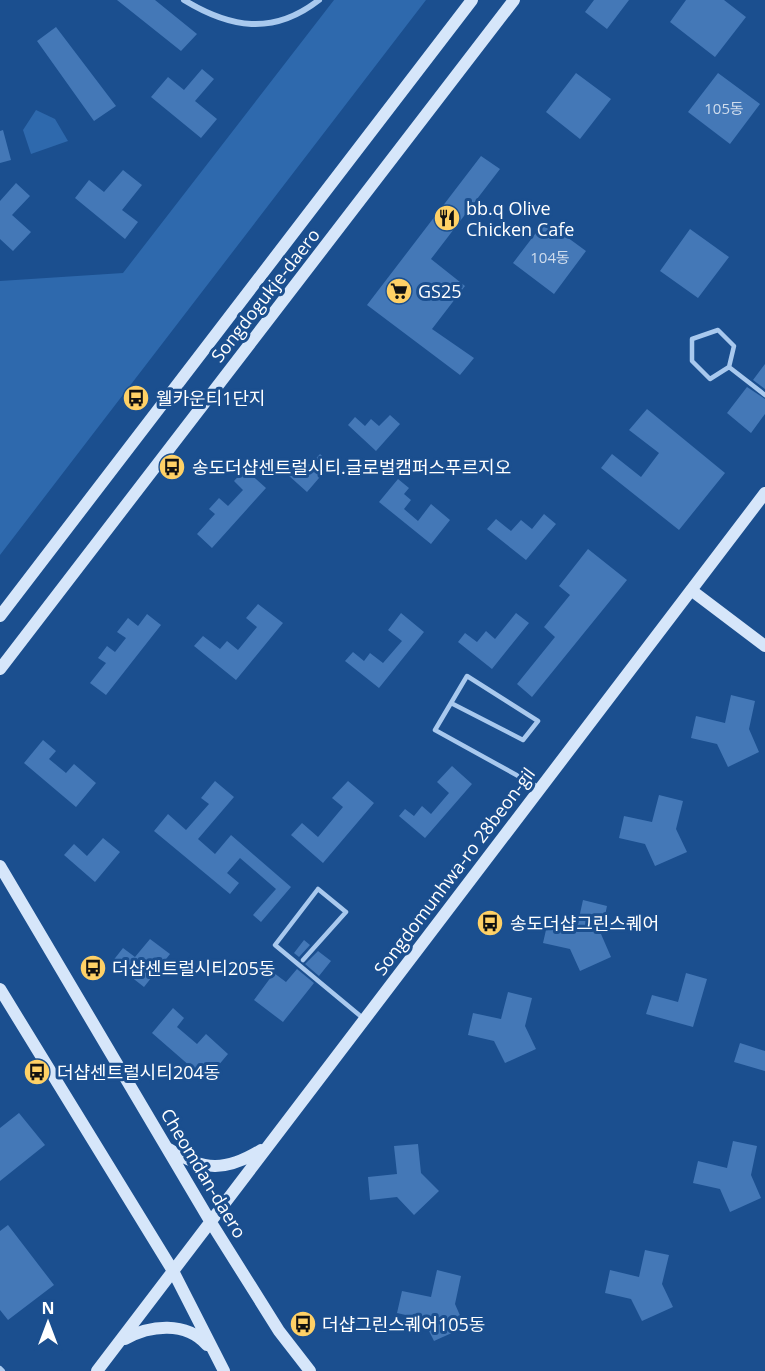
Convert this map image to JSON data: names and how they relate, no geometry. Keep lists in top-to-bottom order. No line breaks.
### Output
{"streets":{"main road":["Songdogukje-daero","Songdomunhwa-ro 28beon-gil","Cheomdan-daero"]},"crossings":[["Songdomunhwa-ro 28beon-gil","Cheomdan-daero"]],"places":{"restaurant":["bb.q Olive Chicken Cafe"],"supermarket":["GS25"],"bus stop":["웰카운티1단지","송도더샵센트럴시티.글로벌캠퍼스푸르지오","송도더샵그린스퀘어","더샵센트럴시티205동","더샵센트럴시티204동","더샵그린스퀘어105동"]},"house_numbers":["105동","104동"],"north":"top"}
